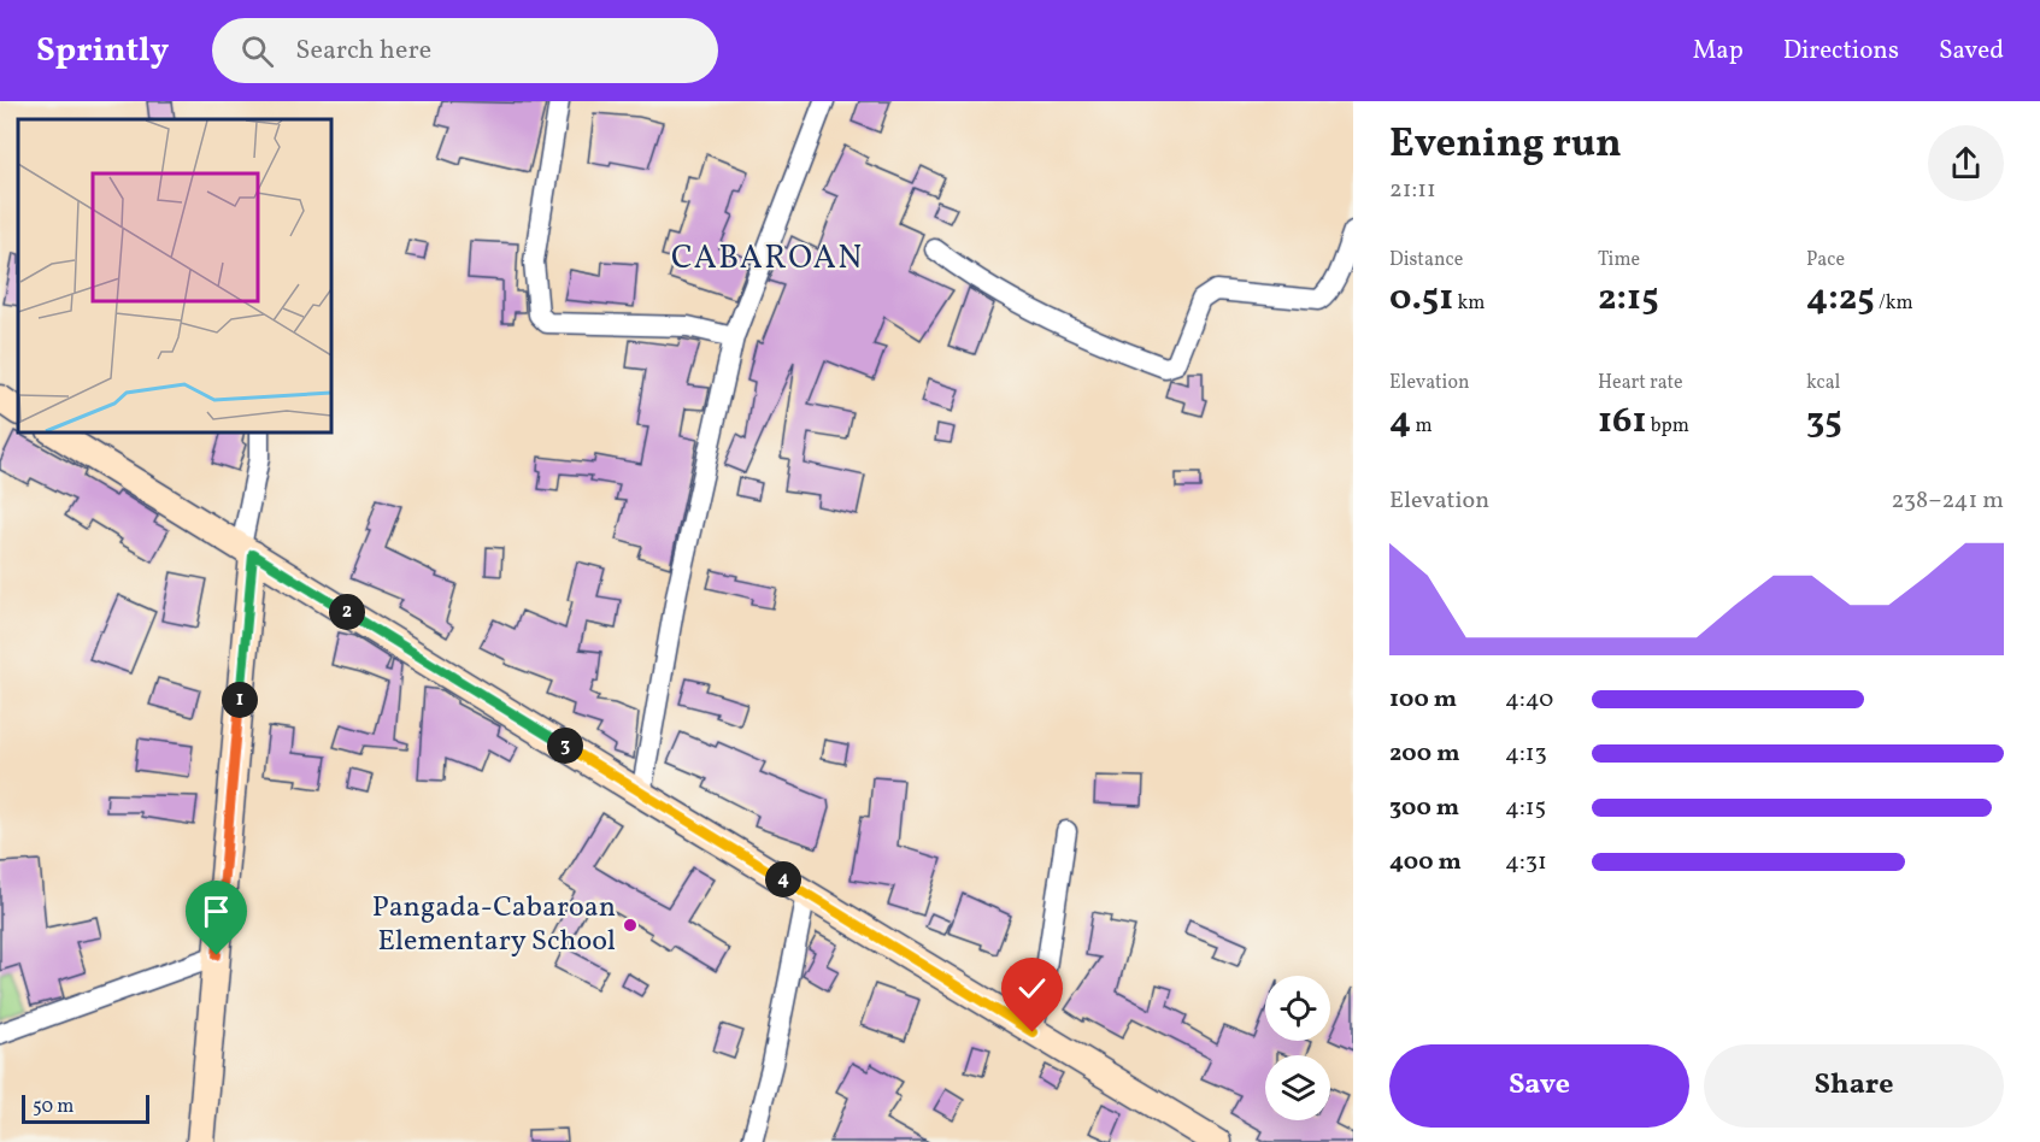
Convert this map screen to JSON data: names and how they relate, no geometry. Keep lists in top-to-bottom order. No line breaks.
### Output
{"districts":["CABAROAN"],"places":["Pangada-Cabaroan Elementary School"],"scale_bar":"50 m","page":{"header":"Sprintly","search":"Search here","nav":["Map","Directions","Saved"],"heading":["Evening run","21:11"],"stats":[["Distance","0.51 km"],["Time","2:15"],["Pace","4:25 /km"],["Elevation","4 m"],["Heart rate","161 bpm"],["kcal","35"]],"chart":["Elevation","238–241 m"],"pins":["2","1","3","4"],"list":[{"name":"100 m","note":"4:40"},{"name":"200 m","note":"4:13"},{"name":"300 m","note":"4:15"},{"name":"400 m","note":"4:31"}],"buttons":["Save","Share"],"scale":"50 m"}}
